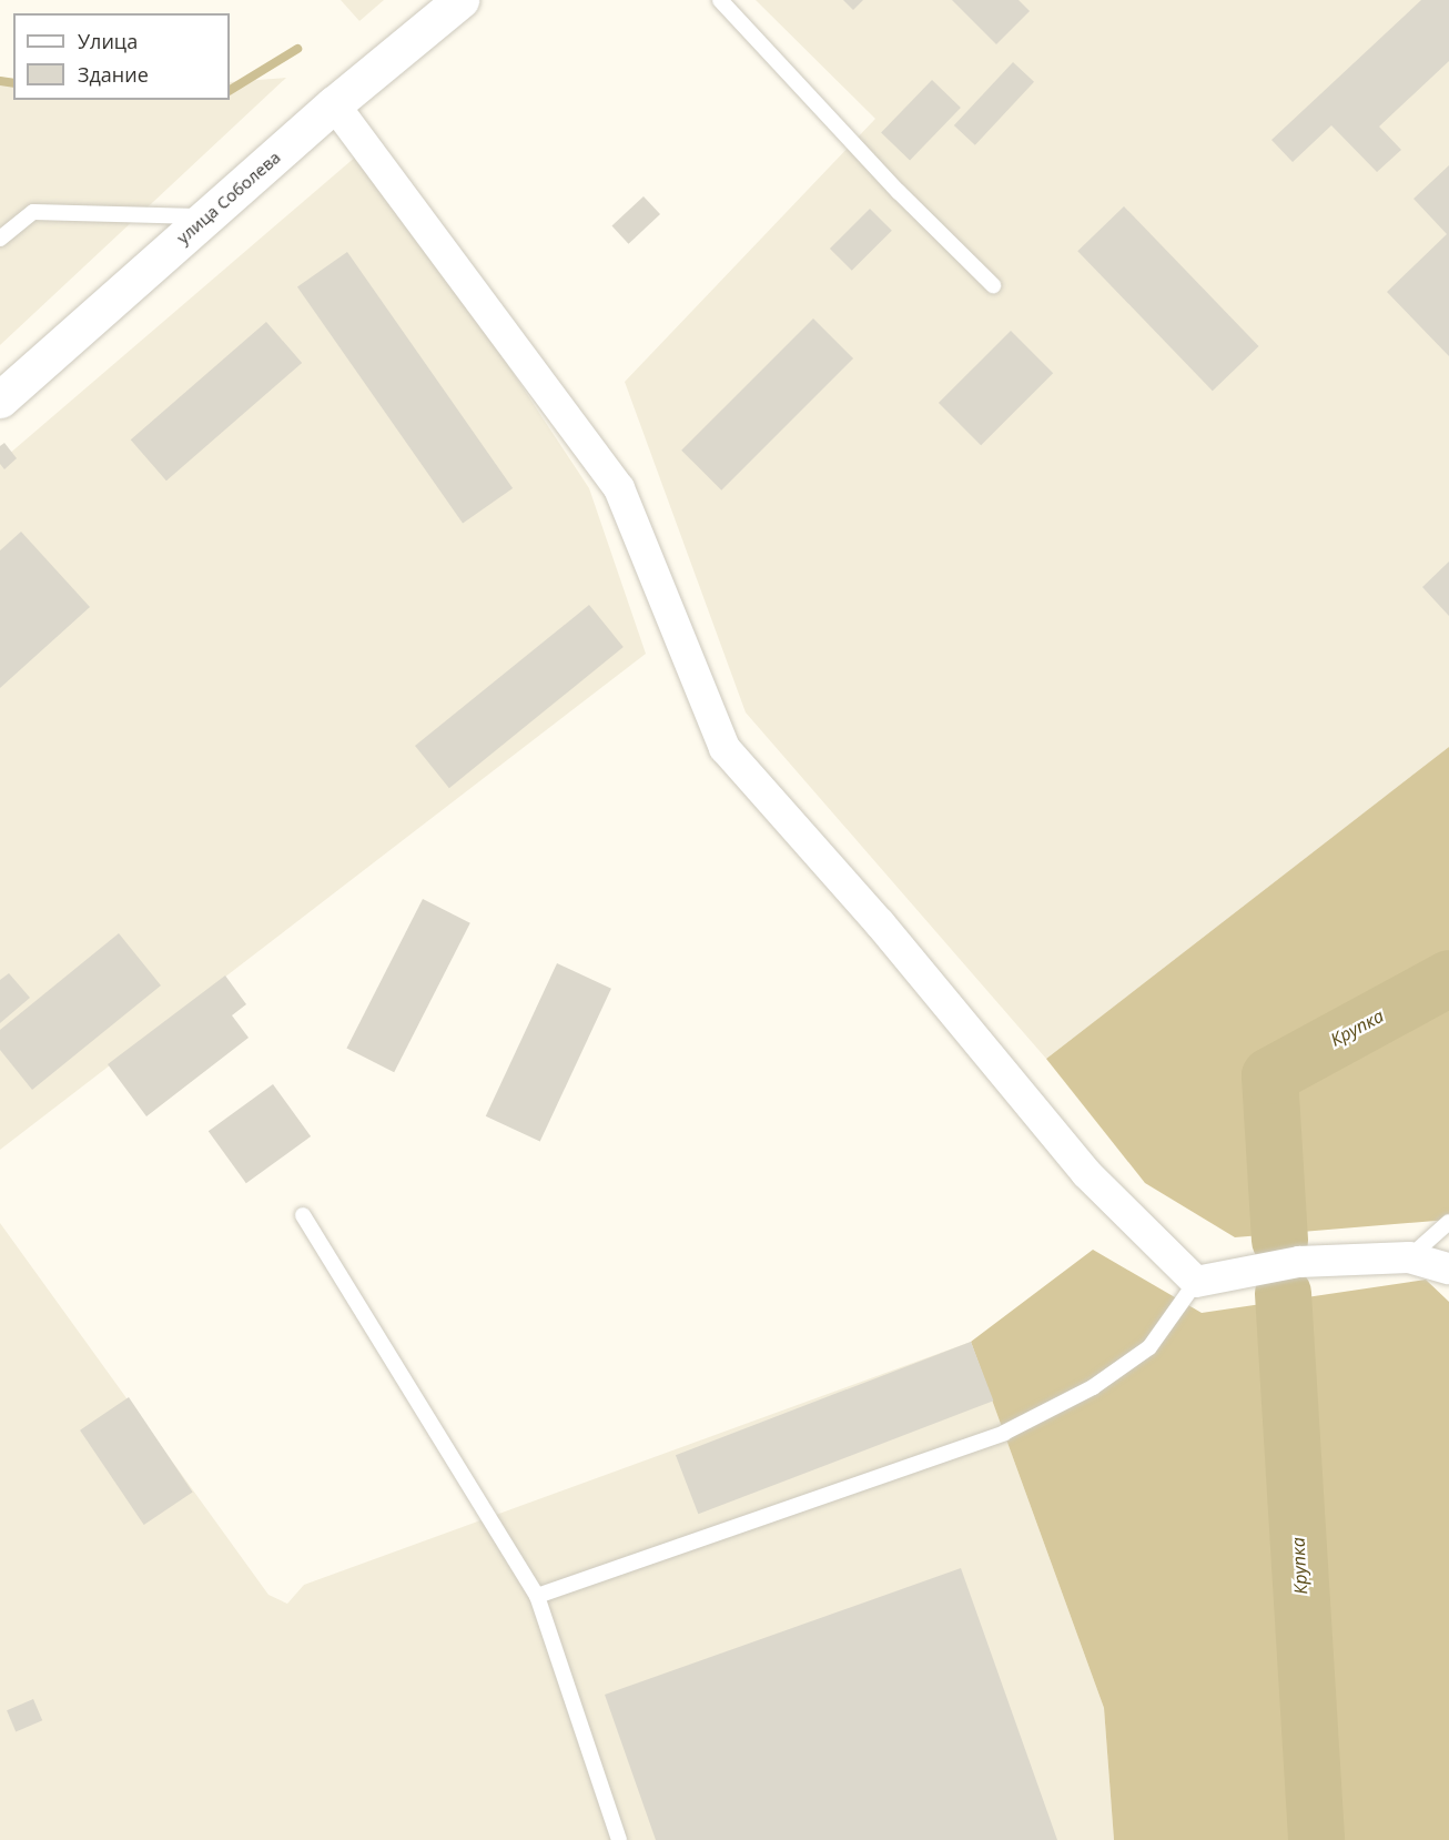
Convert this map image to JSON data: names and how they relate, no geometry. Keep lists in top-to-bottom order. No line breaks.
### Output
{"streets":{"street":["улица Соболева"]},"water":["Крупка"],"legend":["Улица","Здание"]}
